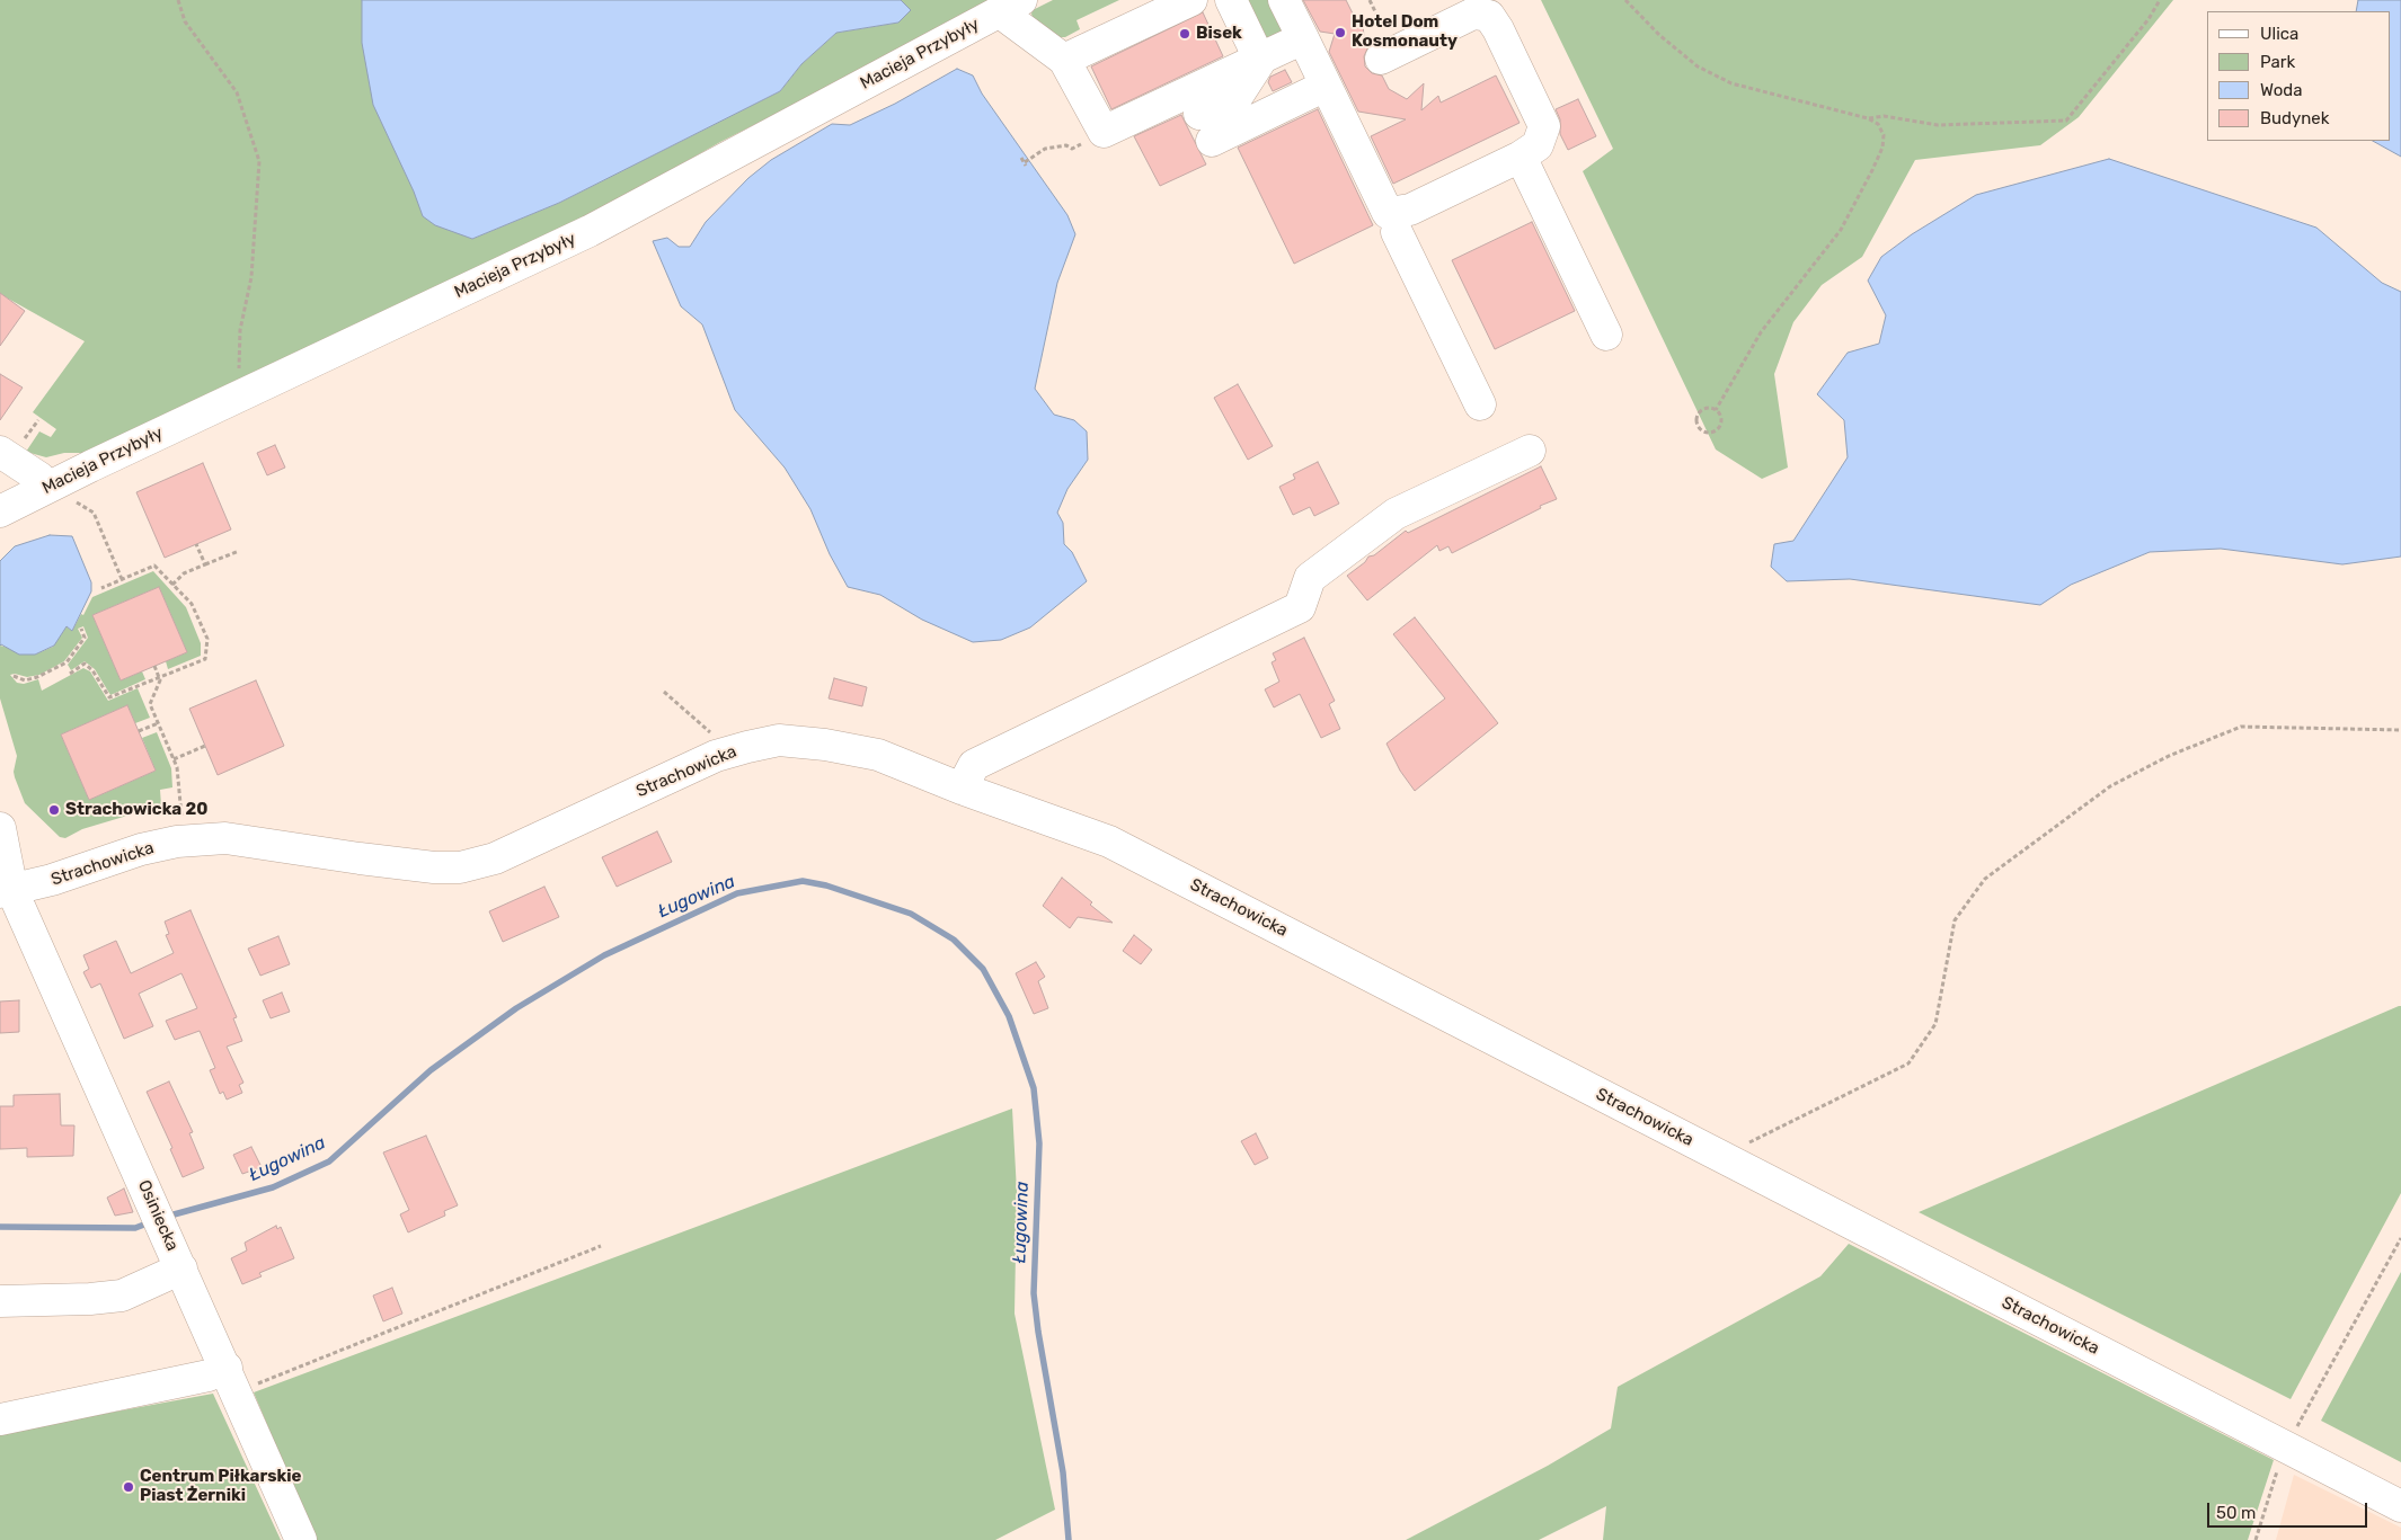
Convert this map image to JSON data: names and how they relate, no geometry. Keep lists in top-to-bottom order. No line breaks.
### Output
{"streets":{"street":["Macieja Przybyły","Strachowicka","Osiniecka"]},"crossings":[["Strachowicka","Osiniecka"]],"water":["Ługowina"],"places":["Hotel Dom Kosmonauty","Bisek","Strachowicka 20","Centrum Piłkarskie Piast Żerniki"],"legend":["Ulica","Park","Woda","Budynek"],"scale_bar":"50 m"}
